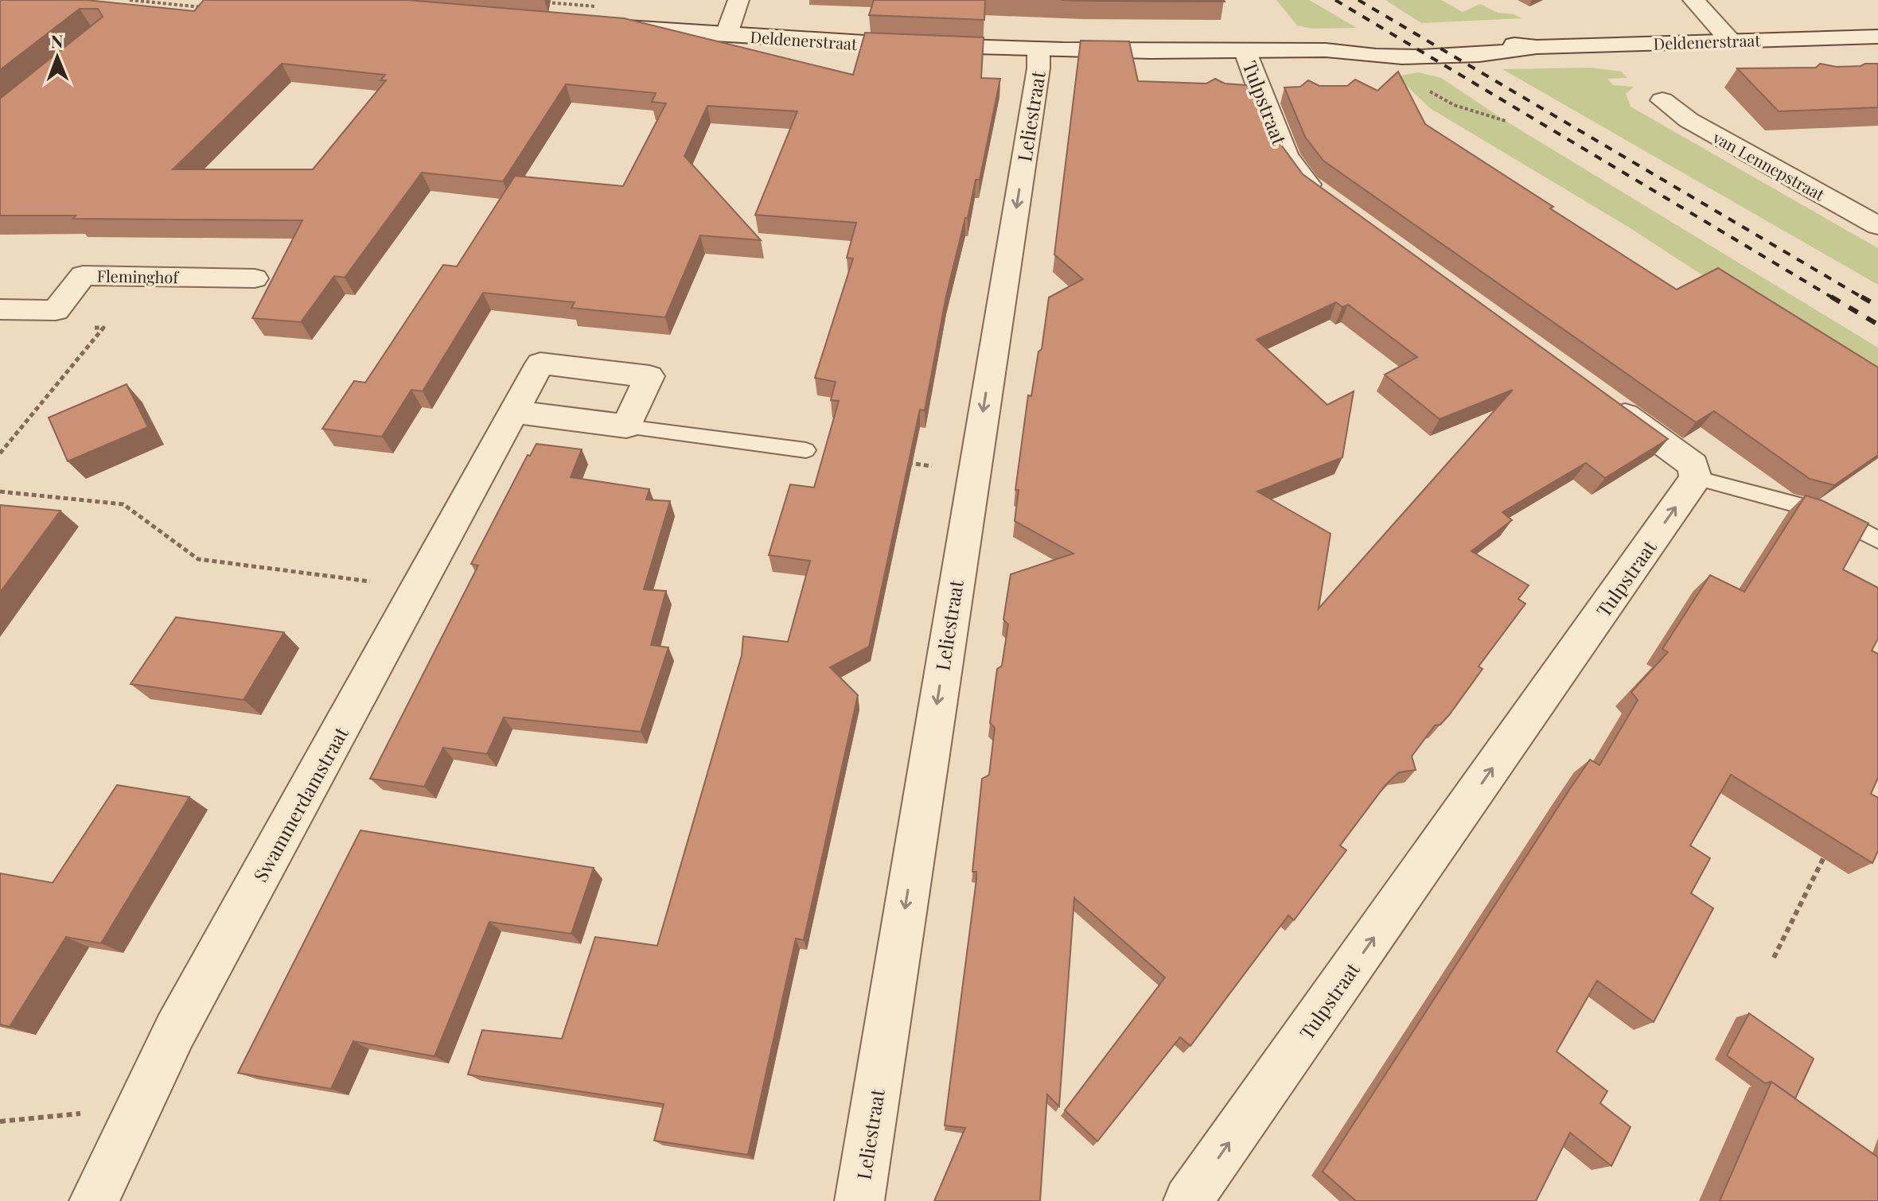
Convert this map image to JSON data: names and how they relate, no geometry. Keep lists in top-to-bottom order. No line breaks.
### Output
{"streets":{"street":["Deldenerstraat","Tulpstraat","Leliestraat","van Lennepstraat","Fleminghof","Swammerdamstraat"]},"crossings":[["Deldenerstraat","Tulpstraat"],["Deldenerstraat","Leliestraat"]],"one_way":["Tulpstraat","Leliestraat"],"north":"top"}
